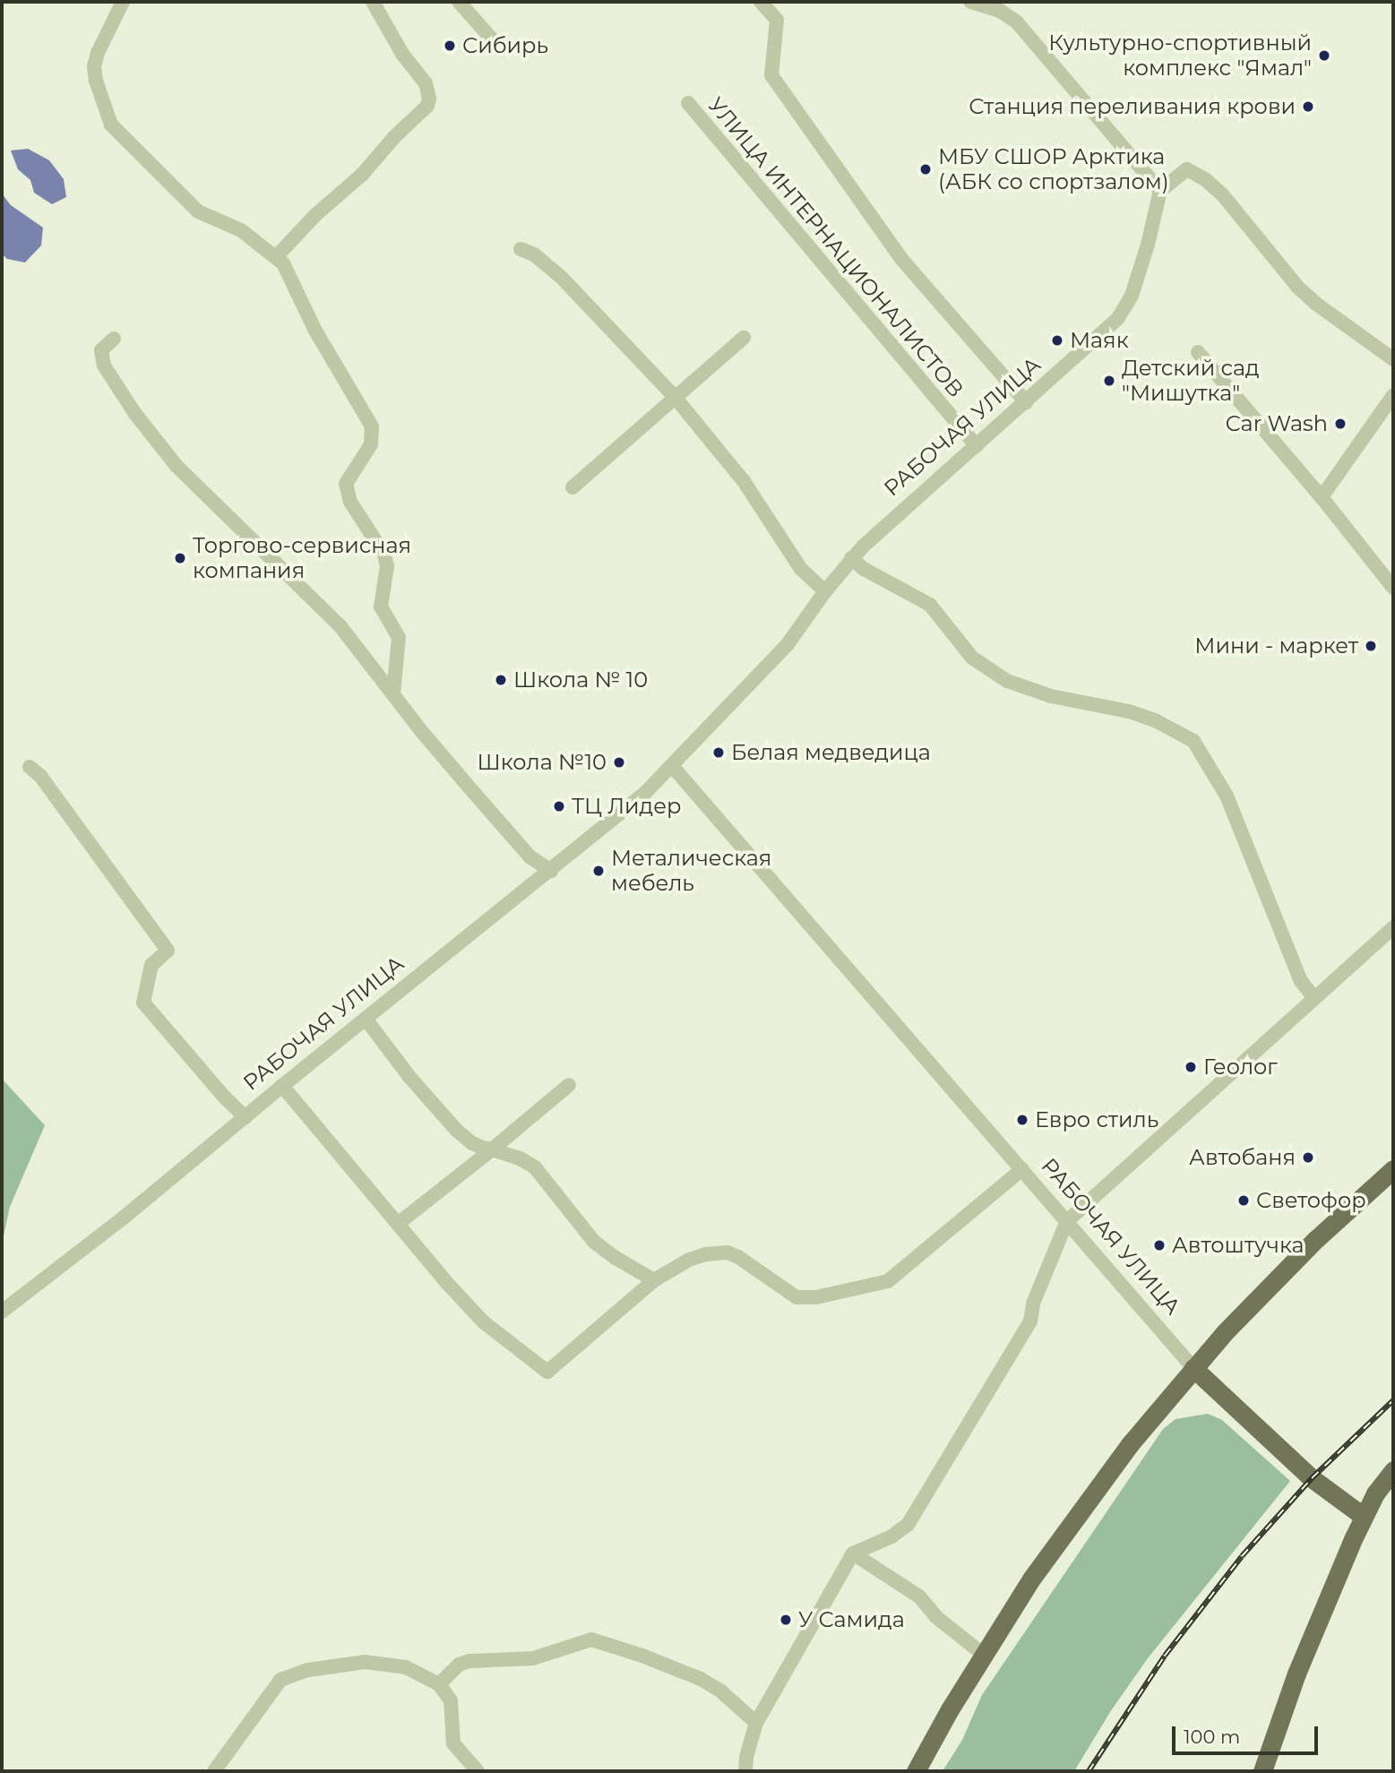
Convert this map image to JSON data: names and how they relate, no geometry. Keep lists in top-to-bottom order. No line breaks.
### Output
{"streets":{"main road":["РАБОЧАЯ УЛИЦА"],"street":["УЛИЦА ИНТЕРНАЦИОНАЛИСТОВ"]},"crossings":[["УЛИЦА ИНТЕРНАЦИОНАЛИСТОВ","РАБОЧАЯ УЛИЦА"]],"places":["Сибирь","Культурно-спортивный комплекс \"Ямал\"","Станция переливания крови","МБУ СШОР Арктика (АБК со спортзалом)","Маяк","Детский сад \"Мишутка\"","Car Wash","Торгово-сервисная компания","Мини - маркет","Школа № 10","Белая медведица","Школа №10","ТЦ Лидер","Металическая мебель","Геолог","Евро стиль","Автобаня","Светофор","Автоштучка","У Самида"],"scale_bar":"100 m"}
